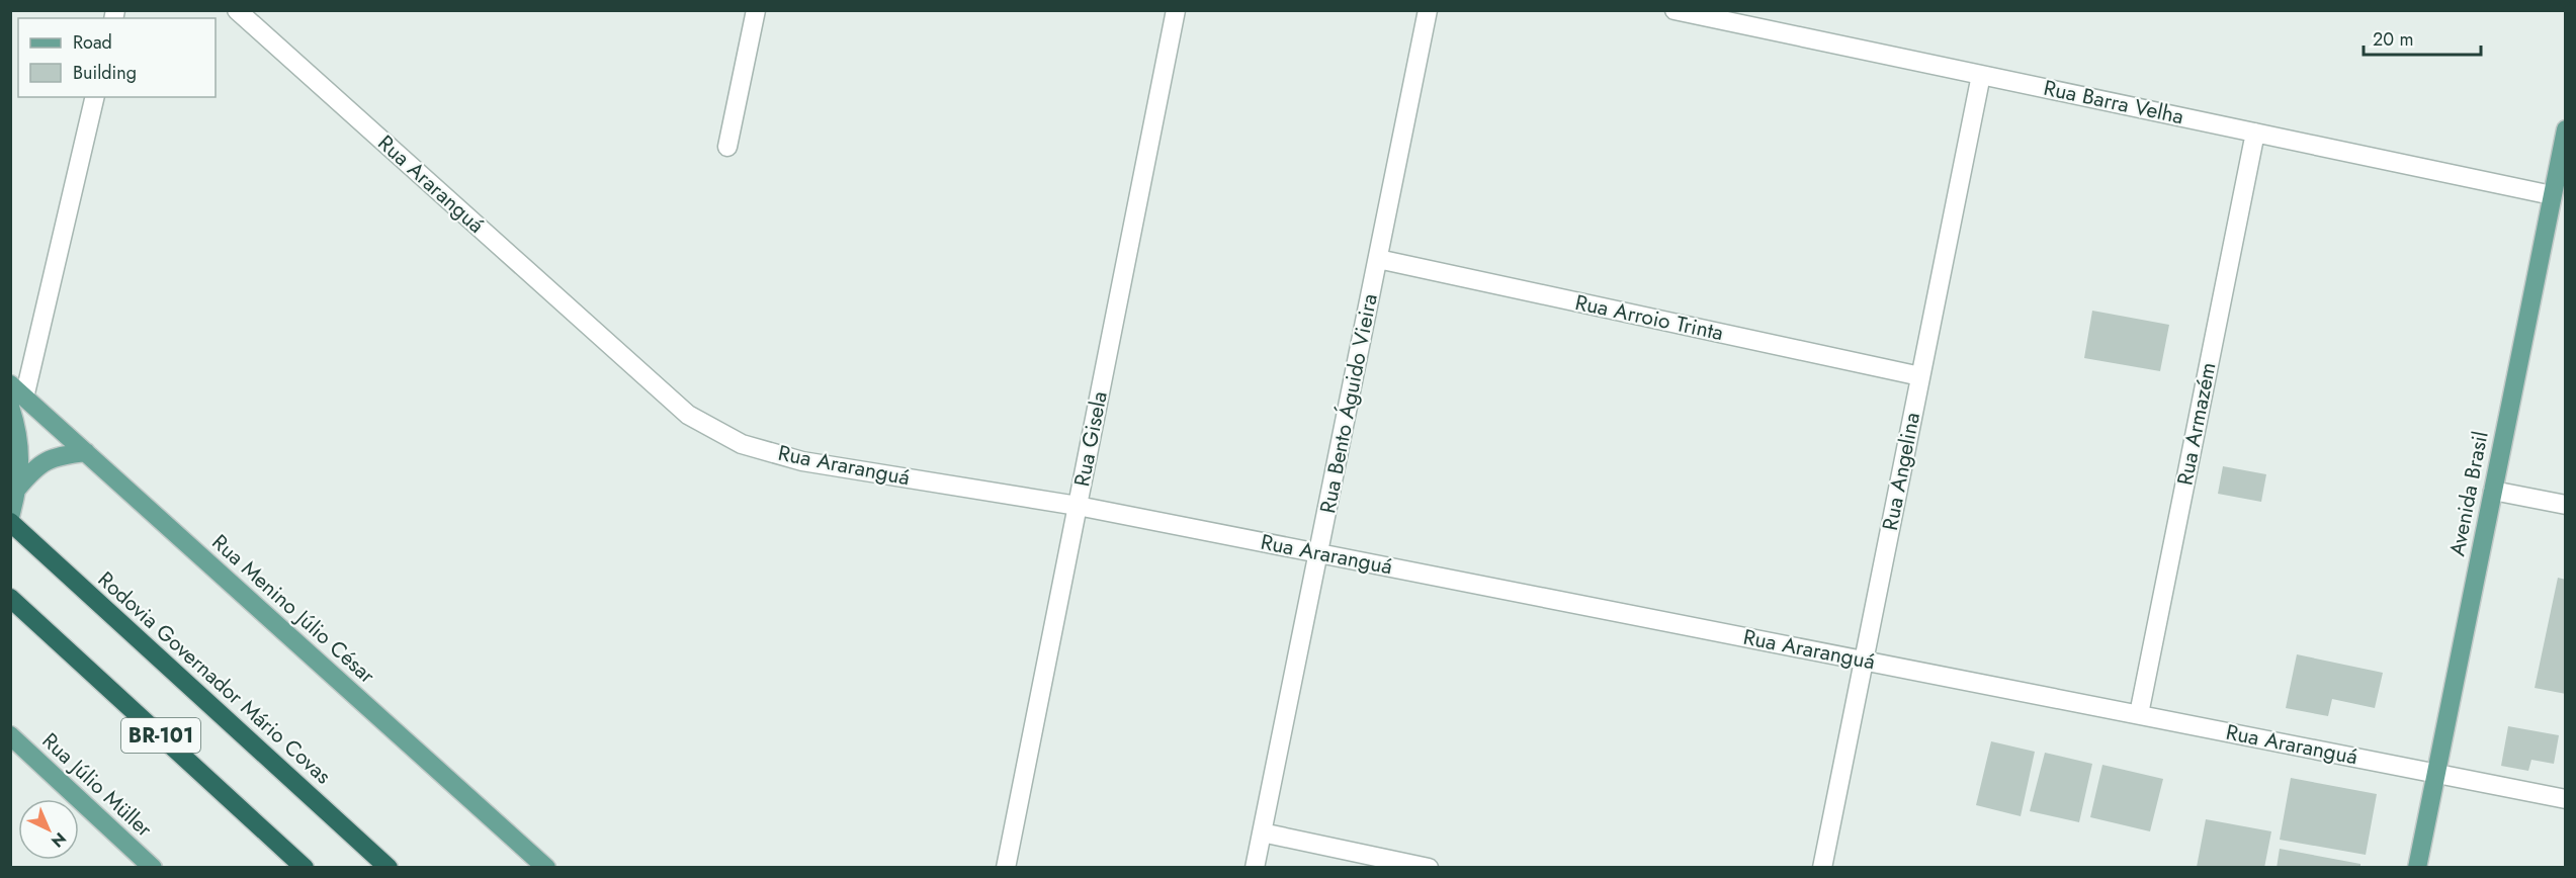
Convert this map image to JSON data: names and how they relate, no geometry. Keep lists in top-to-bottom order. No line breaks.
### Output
{"streets":{"highway":["Rodovia Governador Mário Covas","BR-101"],"main road":["Avenida Brasil","Rua Menino Júlio César","Rua Júlio Müller"],"street":["Rua Barra Velha","Rua Araranguá","Rua Arroio Trinta","Rua Bento Águido Vieira","Rua Armazém","Rua Gisela","Rua Angelina"]},"crossings":[["Rua Barra Velha","Rua Armazém"],["Rua Barra Velha","Rua Angelina"],["Rua Barra Velha","Avenida Brasil"],["Rua Araranguá","Rua Bento Águido Vieira"],["Rua Araranguá","Rua Armazém"],["Rua Araranguá","Rua Gisela"],["Rua Araranguá","Rua Angelina"],["Rua Araranguá","Avenida Brasil"],["Rua Arroio Trinta","Rua Bento Águido Vieira"],["Rua Arroio Trinta","Rua Angelina"]],"legend":["Road","Building"],"scale_bar":"20 m","north":"bottom right"}
